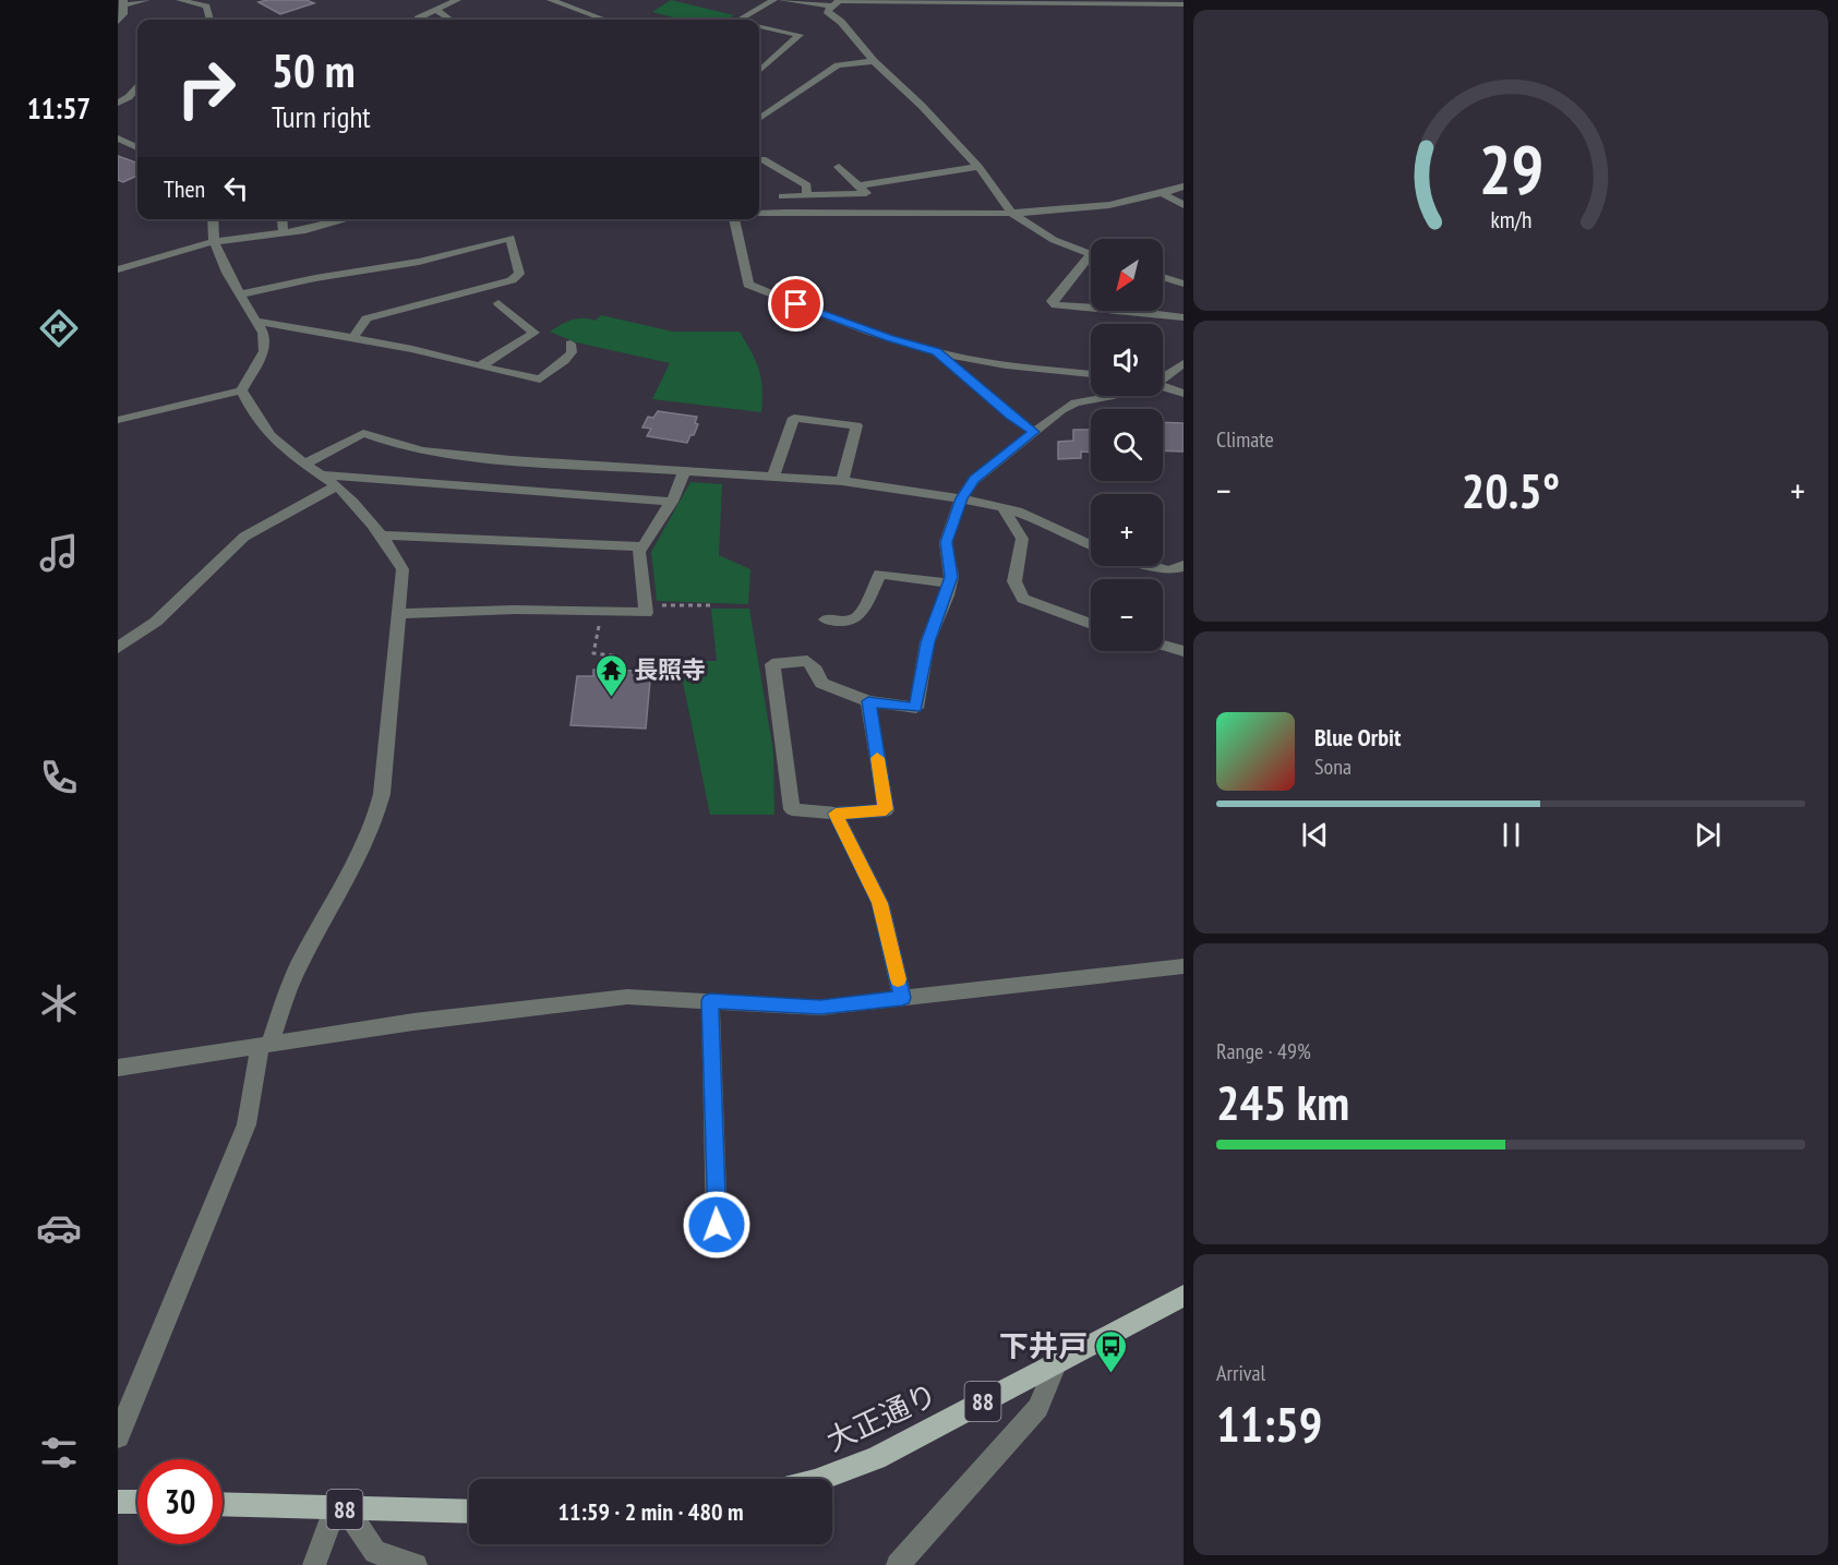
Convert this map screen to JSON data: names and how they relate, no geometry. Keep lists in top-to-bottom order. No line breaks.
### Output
{"streets":{"main road":["88","大正通り"]},"places":{"temple":["長照寺"],"bus stop":["下井戸"]},"north":"bottom left","page":{"tabs":"11:57","turn":["50 m","Turn right"],"then":"Then","map_buttons":["+","−"],"tile":["Climate",["Range · 49%","245 km"],["Arrival","11:59"]],"heat":["−","20.5°","+"],"song":["Blue Orbit","Sona"],"limit":"30","trip":"11:59 · 2 min · 480 m","gauge":["29","km/h"]}}
